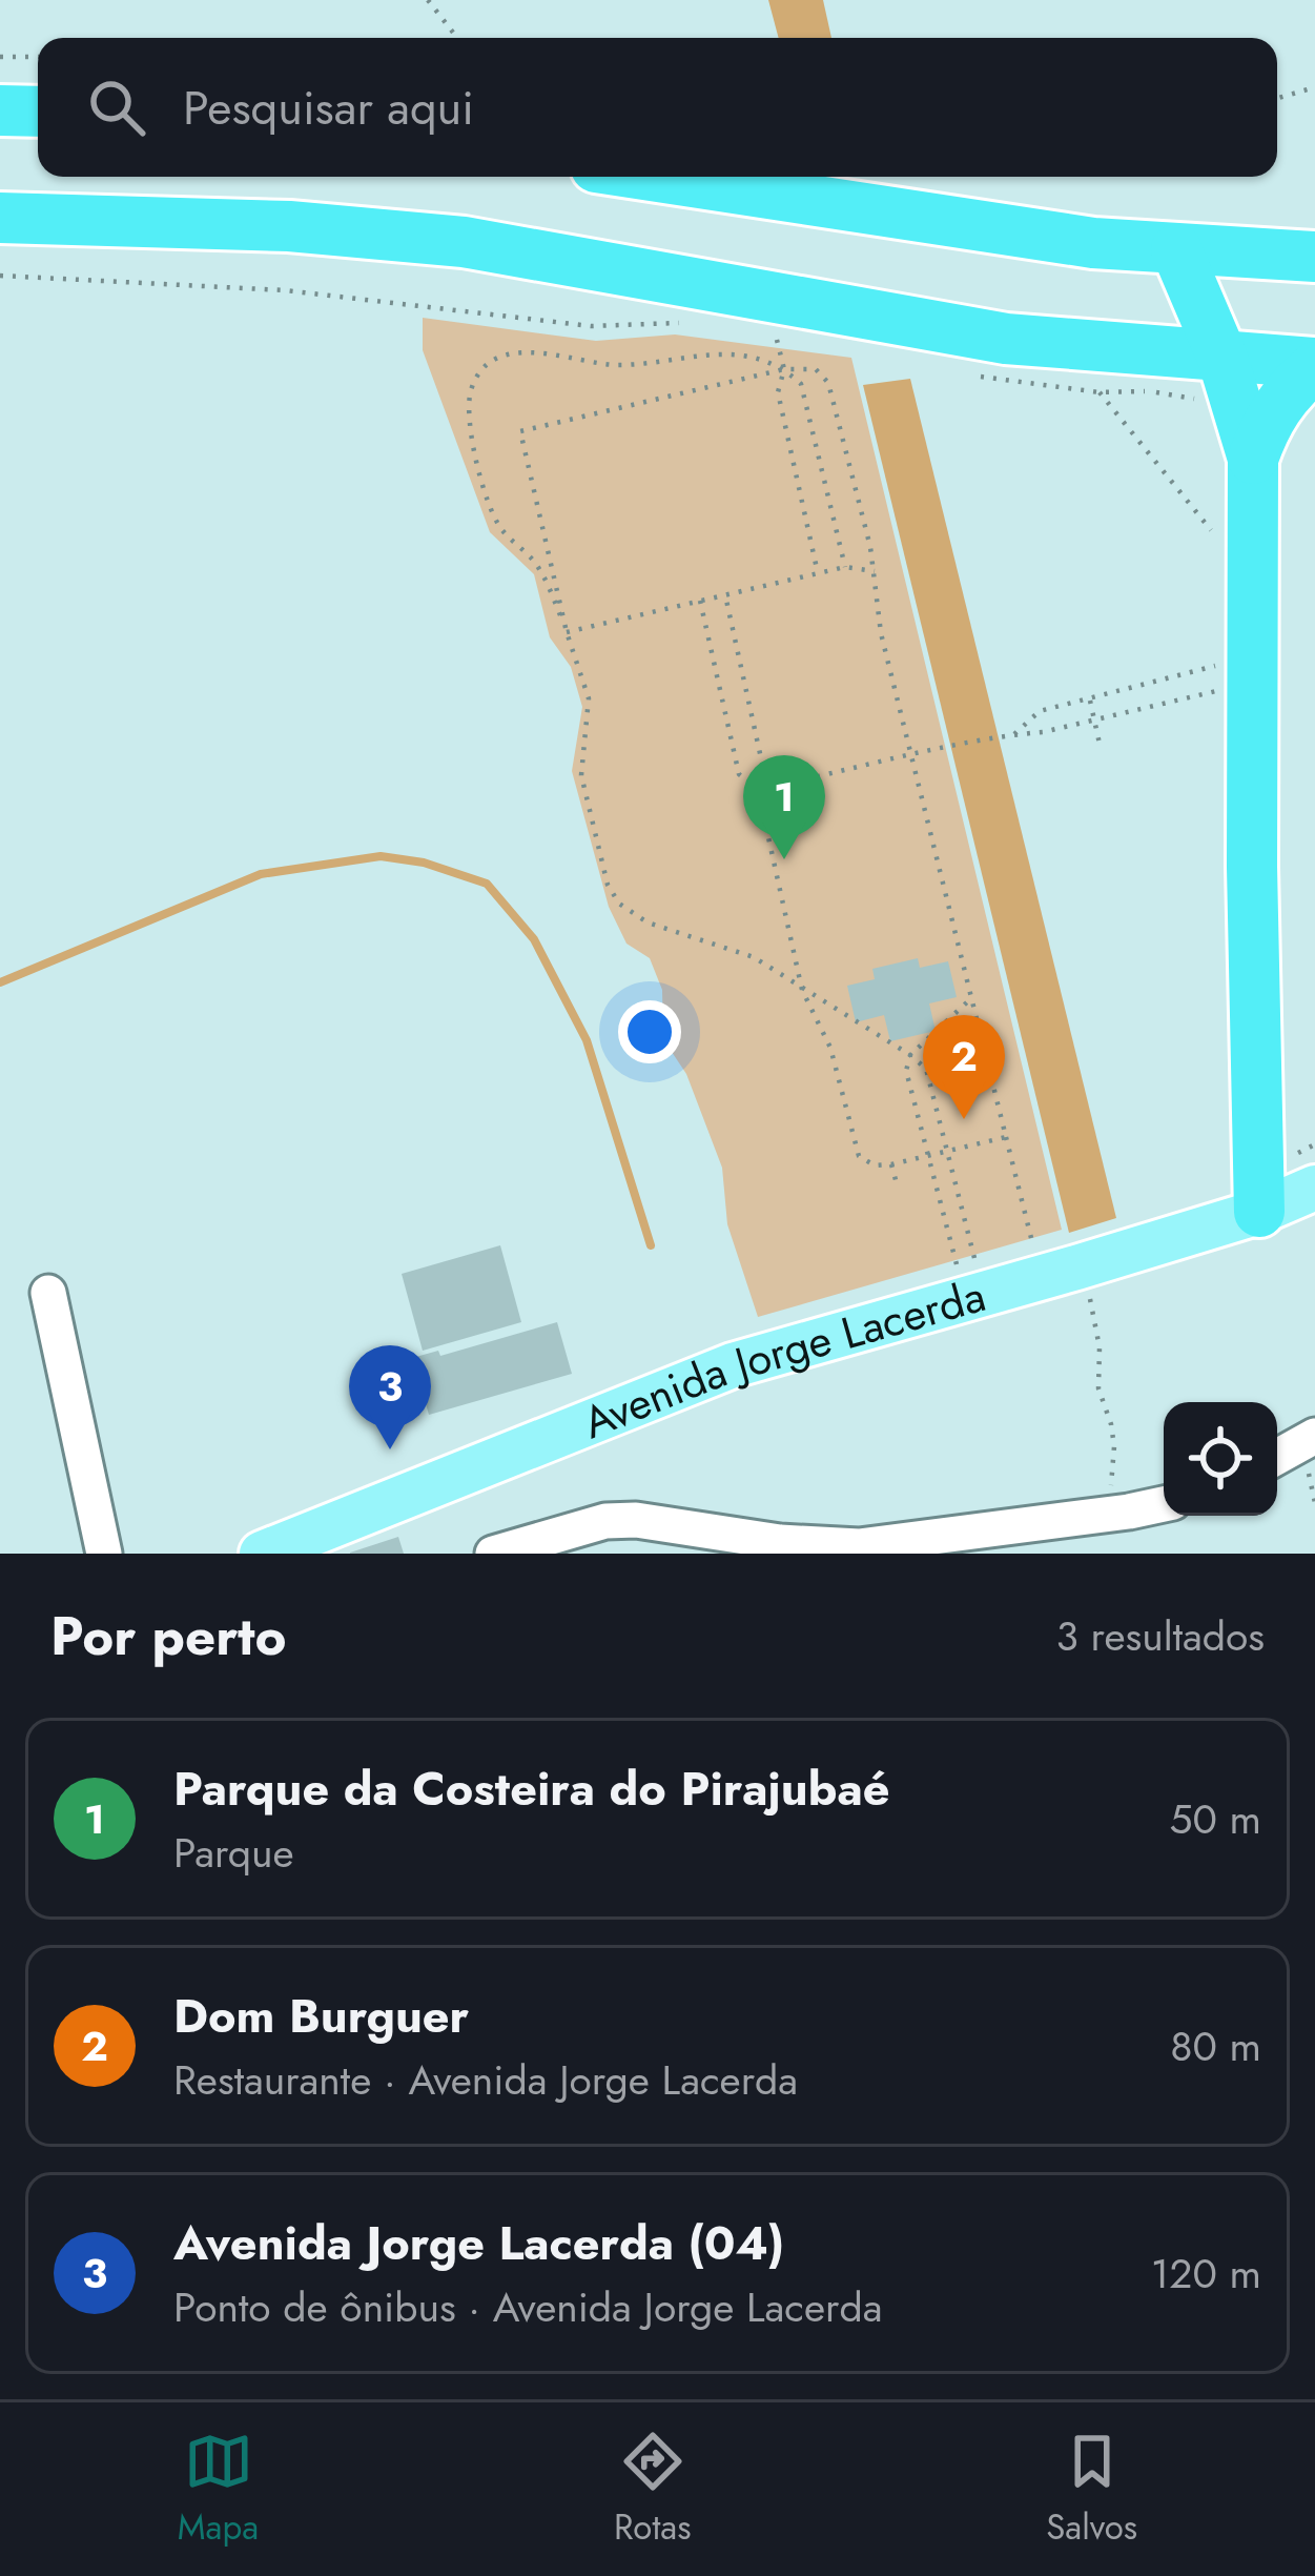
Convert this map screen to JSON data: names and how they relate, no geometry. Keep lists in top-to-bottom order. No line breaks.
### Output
{"streets":{"main road":["Avenida Jorge Lacerda"]},"page":{"search":"Pesquisar aqui","pins":["1","2","3"],"heading":["Por perto","3 resultados"],"list":[{"mark":"1","name":"Parque da Costeira do Pirajubaé","note":"Parque","value":"50 m"},{"mark":"2","name":"Dom Burguer","note":"Restaurante · Avenida Jorge Lacerda","value":"80 m"},{"mark":"3","name":"Avenida Jorge Lacerda (04)","note":"Ponto de ônibus · Avenida Jorge Lacerda","value":"120 m"}],"nav":["Mapa","Rotas","Salvos"]}}
